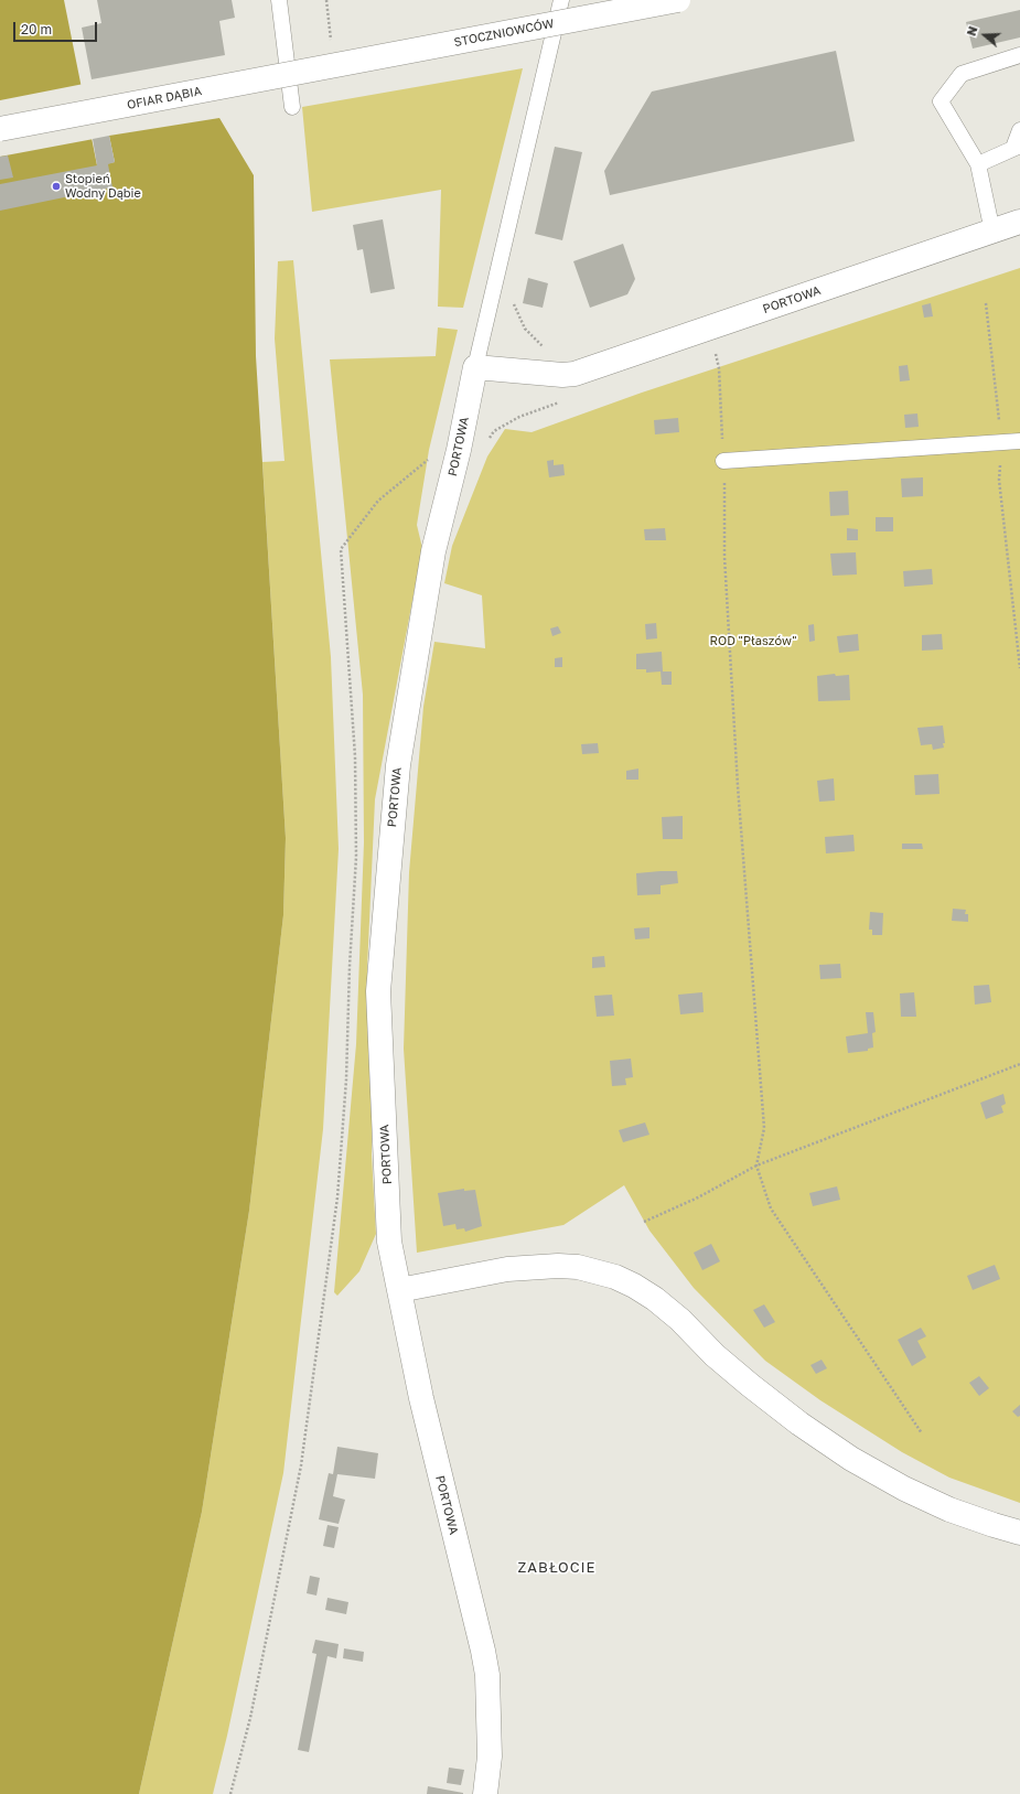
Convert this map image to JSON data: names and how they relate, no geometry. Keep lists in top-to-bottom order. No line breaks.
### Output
{"streets":{"street":["STOCZNIOWCÓW","OFIAR DĄBIA","PORTOWA"]},"crossings":[["STOCZNIOWCÓW","OFIAR DĄBIA"]],"districts":["ZABŁOCIE"],"parks":["ROD \"Płaszów\""],"places":["Stopień Wodny Dąbie"],"scale_bar":"20 m","north":"left"}
